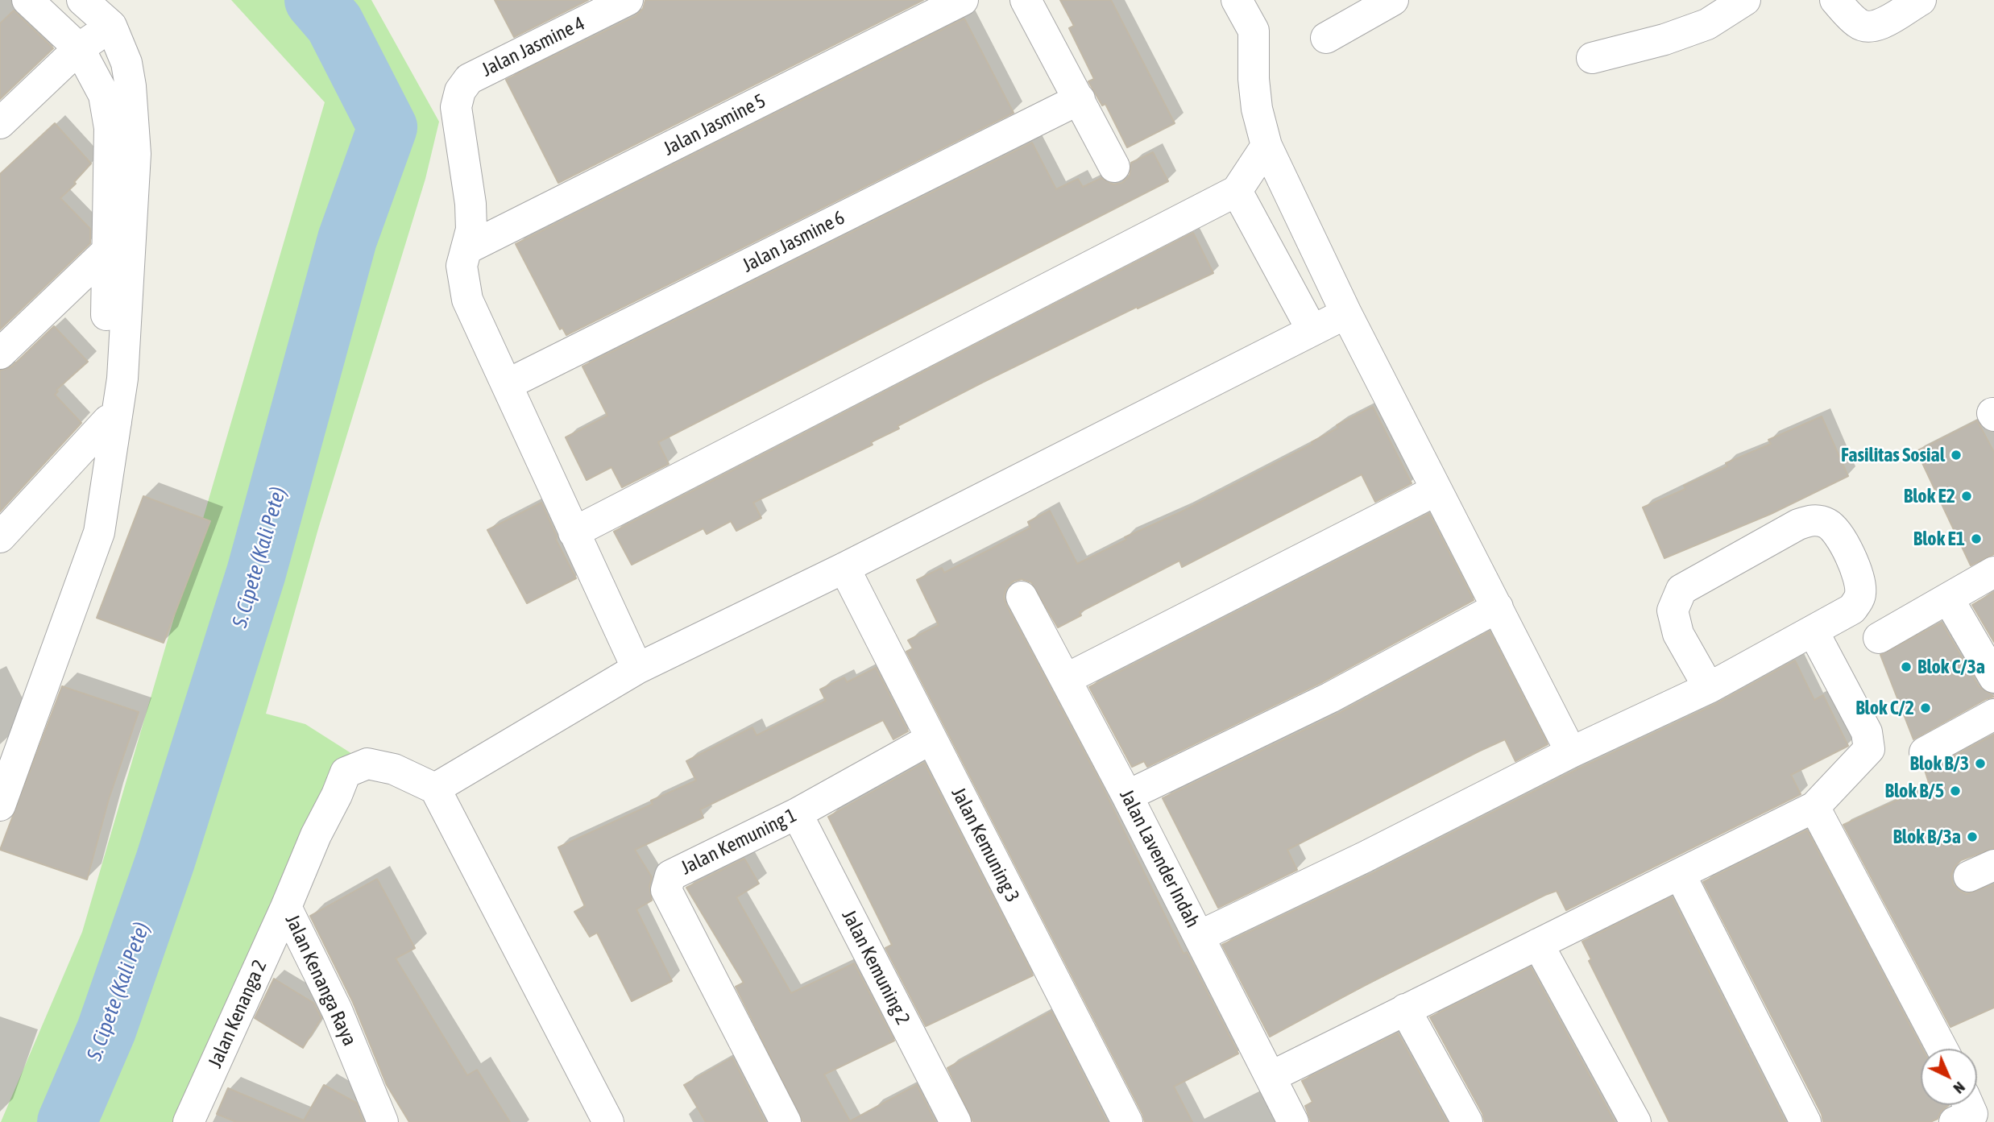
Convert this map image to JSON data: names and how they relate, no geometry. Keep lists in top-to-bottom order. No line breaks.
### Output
{"streets":{"street":["Jalan Jasmine 4","Jalan Jasmine 5","Jalan Jasmine 6","Jalan Kemuning 1","Jalan Kemuning 3","Jalan Lavender Indah","Jalan Kemuning 2","Jalan Kenanga Raya","Jalan Kenanga 2"]},"crossings":[["Jalan Jasmine 4","Jalan Jasmine 5"],["Jalan Kemuning 1","Jalan Kemuning 3"],["Jalan Kemuning 1","Jalan Kemuning 2"],["Jalan Kenanga Raya","Jalan Kenanga 2"]],"water":["S. Cipete (Kali Pete)"],"places":["Fasilitas Sosial","Blok E2","Blok E1","Blok C/3a","Blok C/2","Blok B/3","Blok B/5","Blok B/3a"],"north":"bottom right"}
